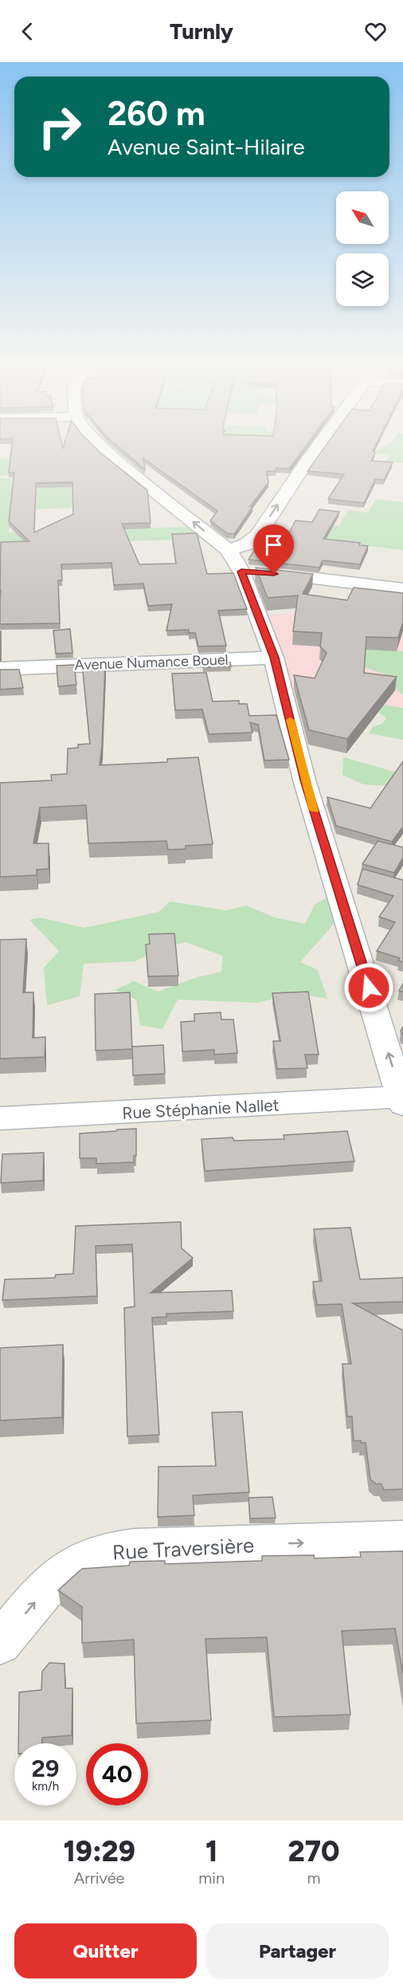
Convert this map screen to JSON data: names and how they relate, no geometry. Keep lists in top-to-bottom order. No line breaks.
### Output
{"streets":{"street":["Avenue Numance Bouel","Rue Stéphanie Nallet","Rue Traversière"]},"one_way":["Rue Traversière"],"north":"top left","page":{"header":"Turnly","turn":["260 m","Avenue Saint-Hilaire"],"speed":"29 km/h","limit":"40","eta":["19:29","Arrivée","1","min","270","m"],"buttons":["Quitter","Partager"]}}
